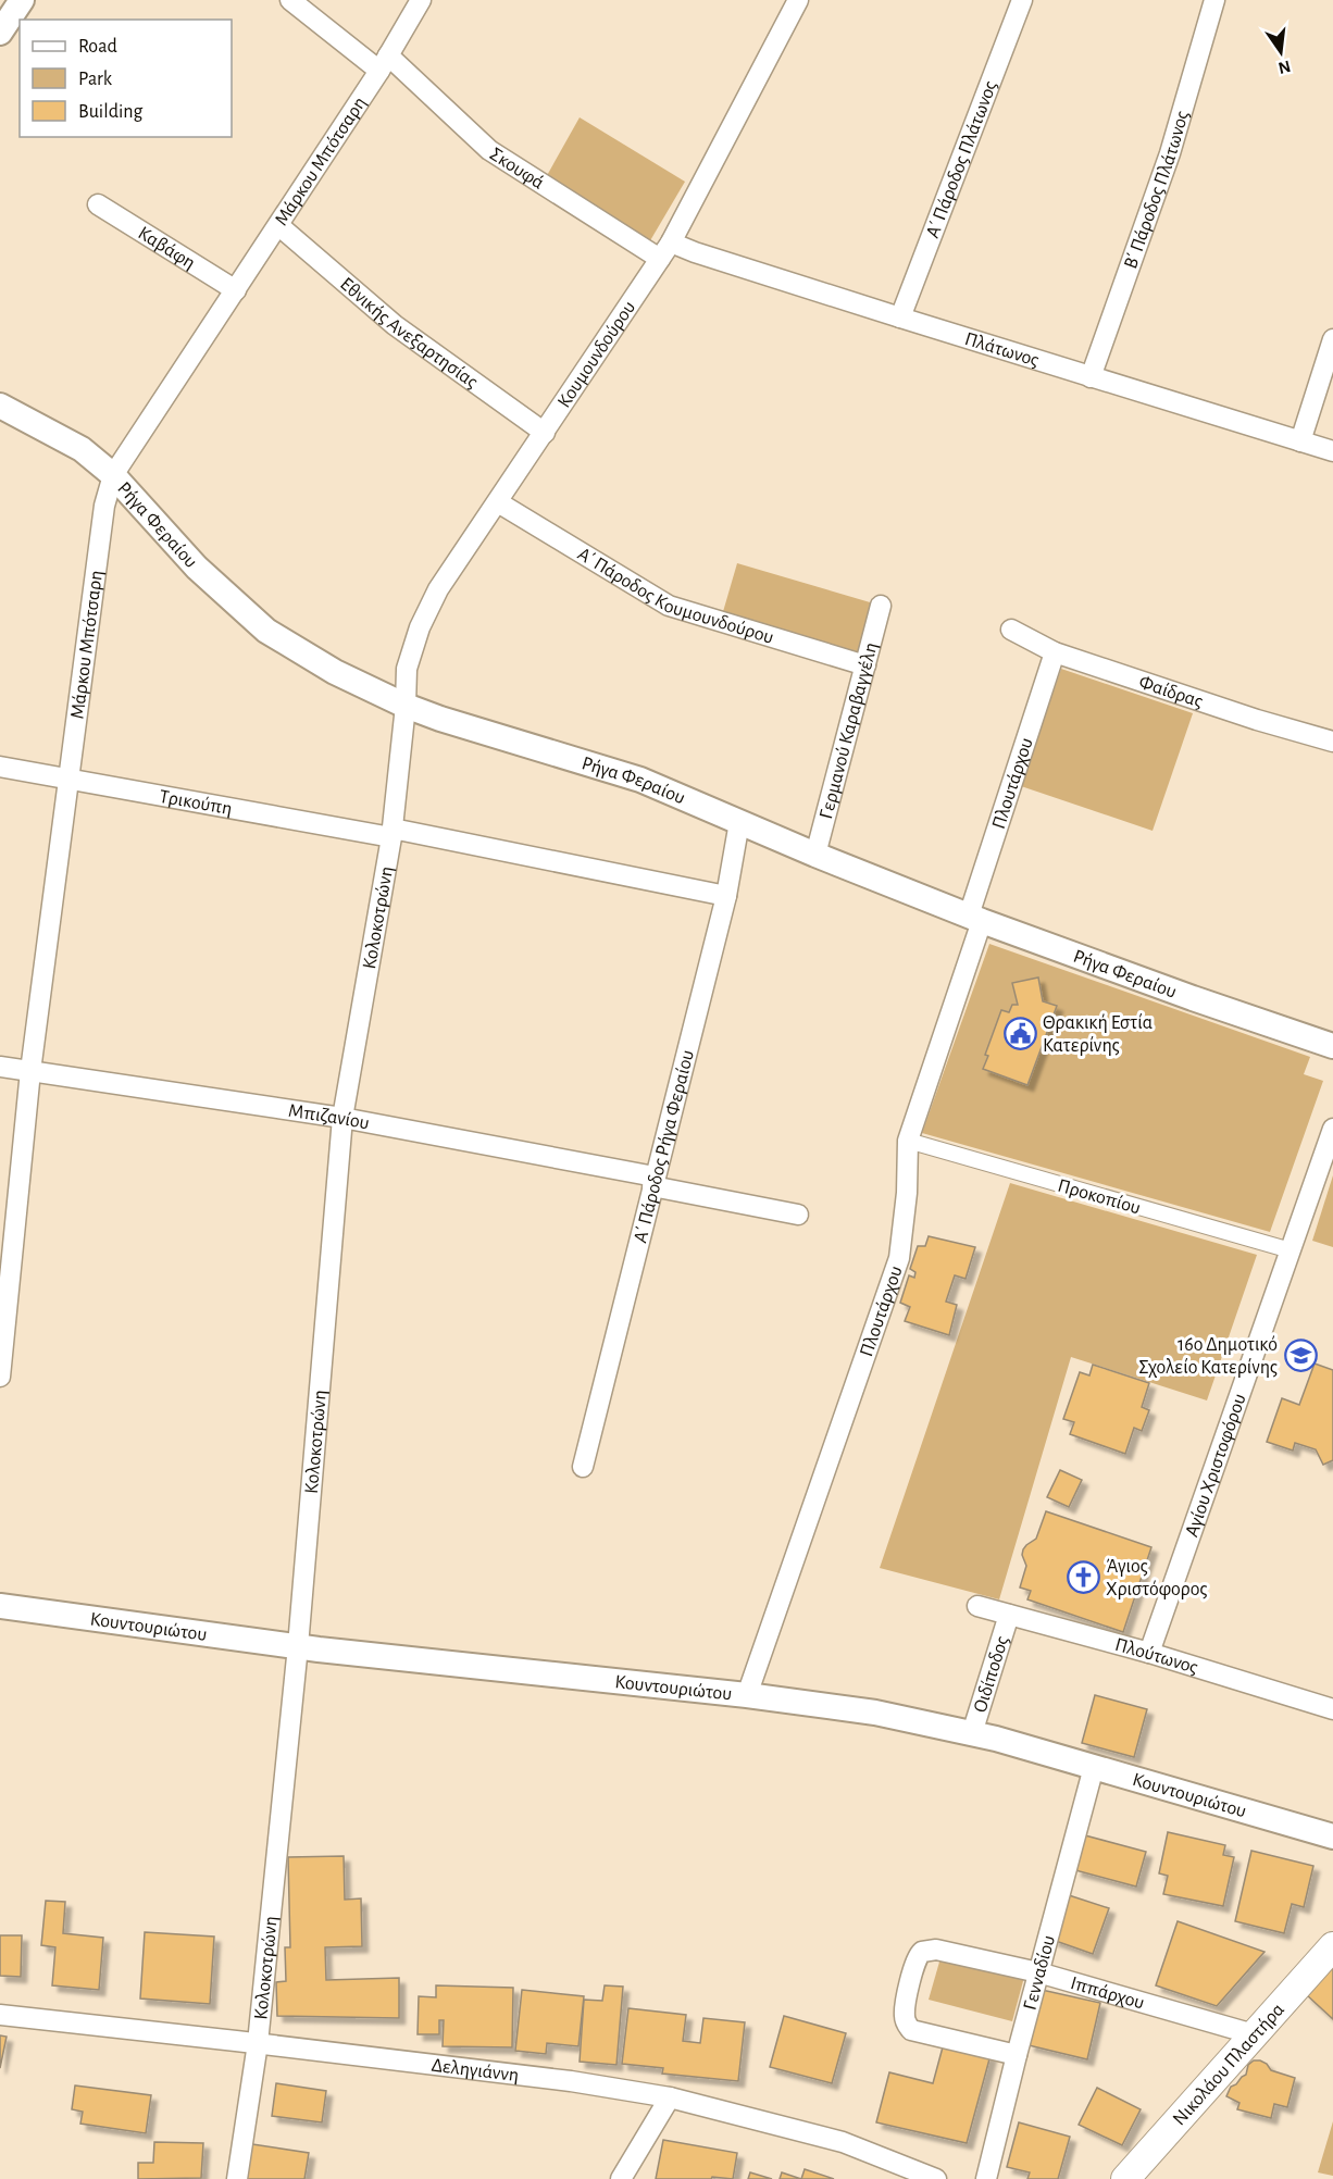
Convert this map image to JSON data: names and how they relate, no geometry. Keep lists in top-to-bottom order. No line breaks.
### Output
{"streets":{"main road":["Νικολάου Πλαστήρα"],"street":["Α΄ Πάροδος Πλάτωνος","Μάρκου Μπότσαρη","Σκουφά","Β΄ Πάροδος Πλάτωνος","Καβάφη","Εθνικής Ανεξαρτησίας","Πλάτωνος","Κουμουνδούρου","Ρήγα Φεραίου","Α΄ Πάροδος Κουμουνδούρου","Φαίδρας","Γερμανού Καραβαγγέλη","Πλουτάρχου","Τρικούπη","Κολοκοτρώνη","Μπιζανίου","Α΄ Πάροδος Ρήγα Φεραίου","Προκοπίου","Αγίου Χριστοφόρου","Κουντουριώτου","Πλούτωνος","Οιδίποδος","Γενναδίου","Ιππάρχου","Δεληγιάννη"]},"crossings":[["Α΄ Πάροδος Πλάτωνος","Πλάτωνος"],["Μάρκου Μπότσαρη","Σκουφά"],["Μάρκου Μπότσαρη","Καβάφη"],["Μάρκου Μπότσαρη","Εθνικής Ανεξαρτησίας"],["Μάρκου Μπότσαρη","Ρήγα Φεραίου"],["Μάρκου Μπότσαρη","Τρικούπη"],["Μάρκου Μπότσαρη","Μπιζανίου"],["Σκουφά","Πλάτωνος"],["Σκουφά","Κουμουνδούρου"],["Β΄ Πάροδος Πλάτωνος","Πλάτωνος"],["Εθνικής Ανεξαρτησίας","Κουμουνδούρου"],["Πλάτωνος","Κουμουνδούρου"],["Κουμουνδούρου","Ρήγα Φεραίου"],["Κουμουνδούρου","Α΄ Πάροδος Κουμουνδούρου"],["Κουμουνδούρου","Κολοκοτρώνη"],["Ρήγα Φεραίου","Γερμανού Καραβαγγέλη"],["Ρήγα Φεραίου","Πλουτάρχου"],["Ρήγα Φεραίου","Κολοκοτρώνη"],["Ρήγα Φεραίου","Α΄ Πάροδος Ρήγα Φεραίου"],["Α΄ Πάροδος Κουμουνδούρου","Γερμανού Καραβαγγέλη"],["Φαίδρας","Πλουτάρχου"],["Πλουτάρχου","Προκοπίου"],["Πλουτάρχου","Κουντουριώτου"],["Τρικούπη","Κολοκοτρώνη"],["Τρικούπη","Α΄ Πάροδος Ρήγα Φεραίου"],["Κολοκοτρώνη","Μπιζανίου"],["Κολοκοτρώνη","Κουντουριώτου"],["Κολοκοτρώνη","Δεληγιάννη"],["Μπιζανίου","Α΄ Πάροδος Ρήγα Φεραίου"],["Προκοπίου","Αγίου Χριστοφόρου"],["Αγίου Χριστοφόρου","Πλούτωνος"],["Κουντουριώτου","Οιδίποδος"],["Κουντουριώτου","Γενναδίου"],["Πλούτωνος","Οιδίποδος"],["Γενναδίου","Ιππάρχου"],["Ιππάρχου","Νικολάου Πλαστήρα"]],"places":{"public building":["Θρακική Εστία Κατερίνης"],"school or university":["16ο Δημοτικό Σχολείο Κατερίνης"],"church":["Άγιος Χριστόφορος"]},"legend":["Road","Park","Building"],"north":"bottom"}
